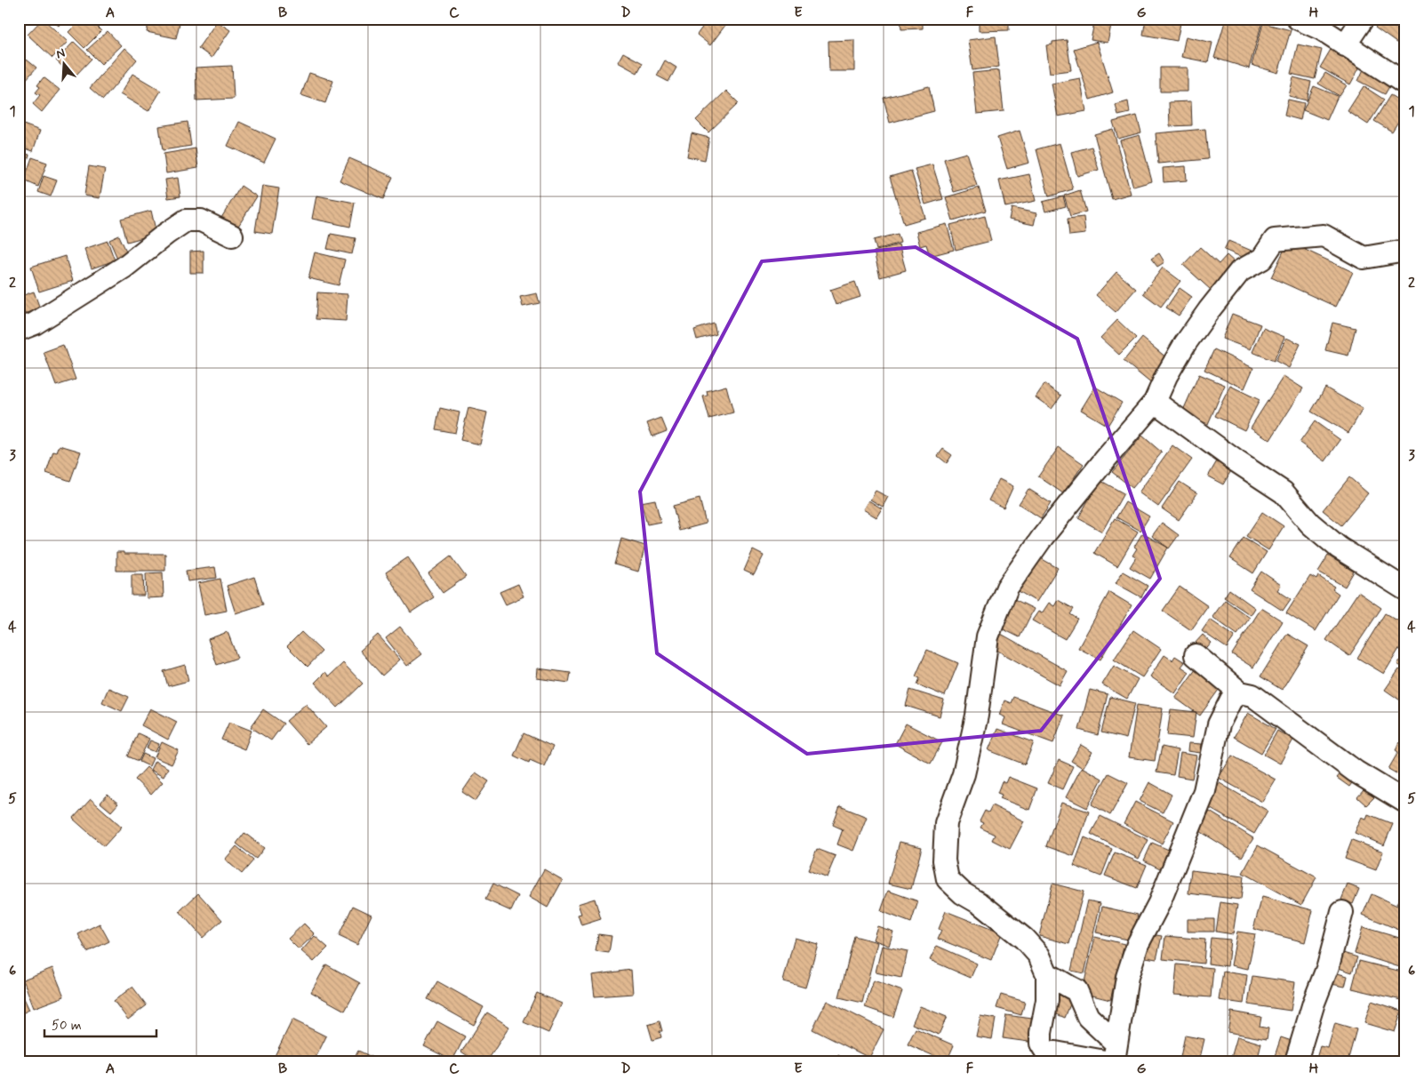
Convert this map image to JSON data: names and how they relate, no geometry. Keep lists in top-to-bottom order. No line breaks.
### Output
{"scale_bar":"50 m","north":"top","grid":{"columns":["A","B","C","D","E","F","G","H"],"rows":["1","2","3","4","5","6"]}}
